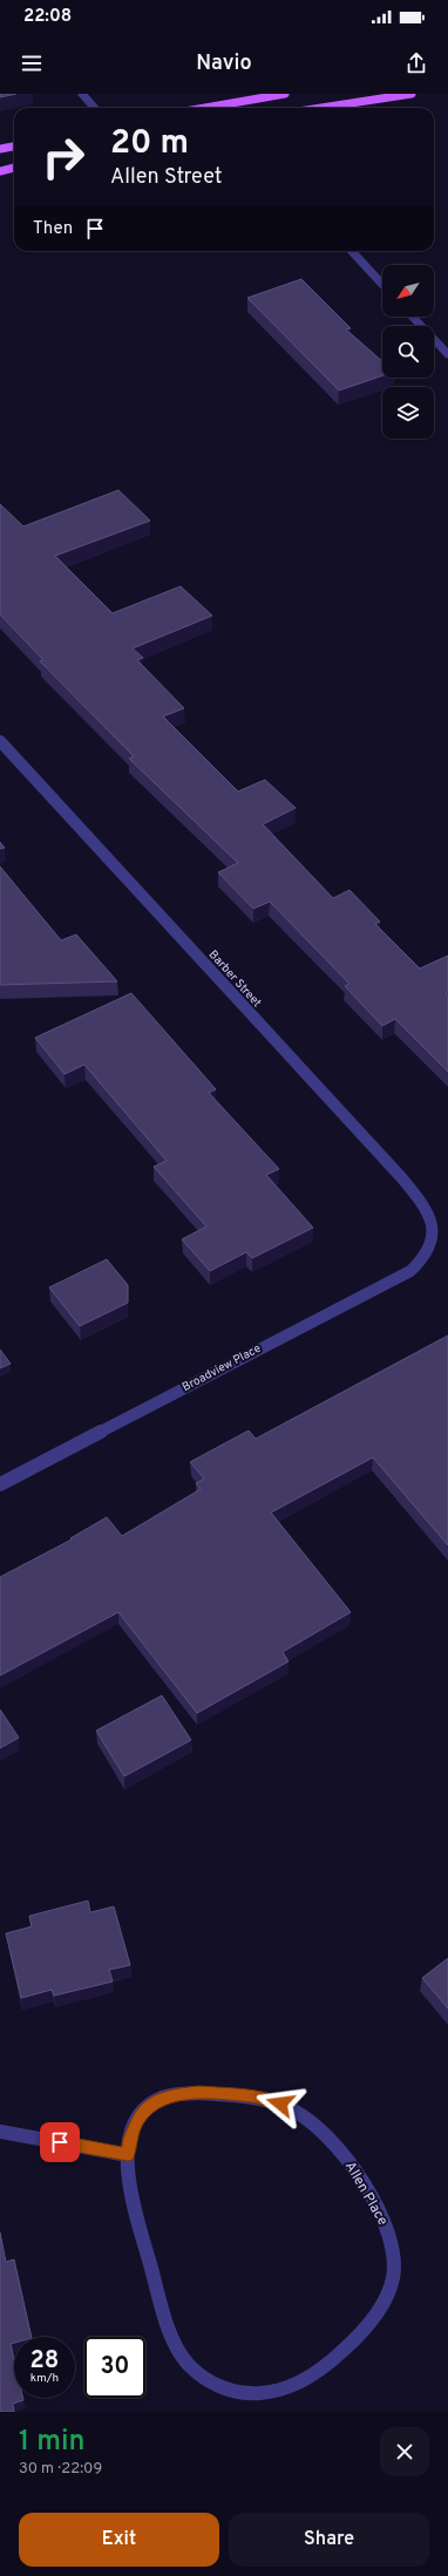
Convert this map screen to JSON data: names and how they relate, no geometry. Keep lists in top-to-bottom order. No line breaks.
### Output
{"streets":{"street":["Barber Street","Broadview Place","Allen Place"]},"crossings":[["Barber Street","Broadview Place"]],"north":"bottom left","page":{"status":"22:08","header":"Navio","turn":["20 m","Allen Street"],"then":"Then","speed":"28 km/h","limit":"30","heading":["1 min","30 m · 22:09"],"buttons":["Exit","Share"]}}
